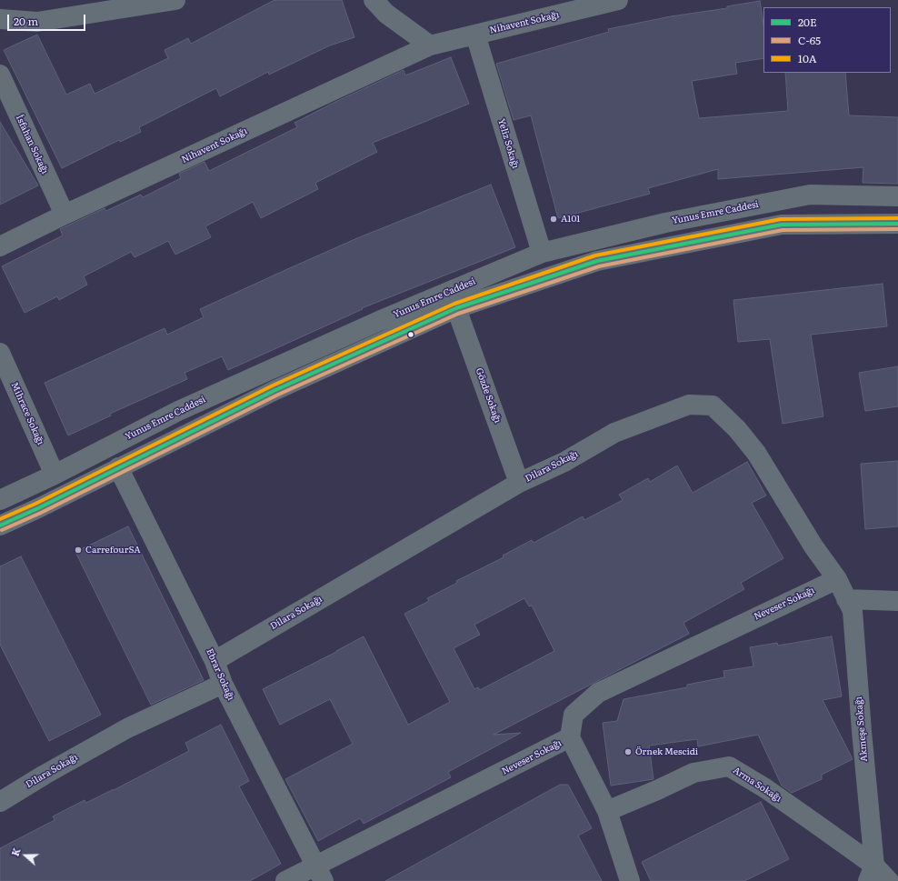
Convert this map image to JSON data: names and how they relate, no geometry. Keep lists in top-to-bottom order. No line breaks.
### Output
{"streets":{"street":["Nihavent Sokağı","Yeliz Sokağı","İsfahan Sokağı","Yunus Emre Caddesi","Gözde Sokağı","Mihrace Sokağı","Dilara Sokağı","Neveser Sokağı","Ebrar Sokağı","Akmeşe Sokağı","Arma Sokağı"]},"crossings":[["Nihavent Sokağı","Yeliz Sokağı"],["Nihavent Sokağı","İsfahan Sokağı"],["Yeliz Sokağı","Yunus Emre Caddesi"],["Yunus Emre Caddesi","Gözde Sokağı"],["Yunus Emre Caddesi","Mihrace Sokağı"],["Yunus Emre Caddesi","Ebrar Sokağı"],["Gözde Sokağı","Dilara Sokağı"],["Dilara Sokağı","Neveser Sokağı"],["Dilara Sokağı","Ebrar Sokağı"],["Dilara Sokağı","Akmeşe Sokağı"],["Neveser Sokağı","Ebrar Sokağı"],["Neveser Sokağı","Akmeşe Sokağı"],["Akmeşe Sokağı","Arma Sokağı"]],"places":["A101","CarrefourSA","Örnek Mescidi"],"lines":["transit line 10A","transit line 20E","transit line C-65"],"legend":["20E","C-65","10A"],"scale_bar":"20 m","north":"left"}
